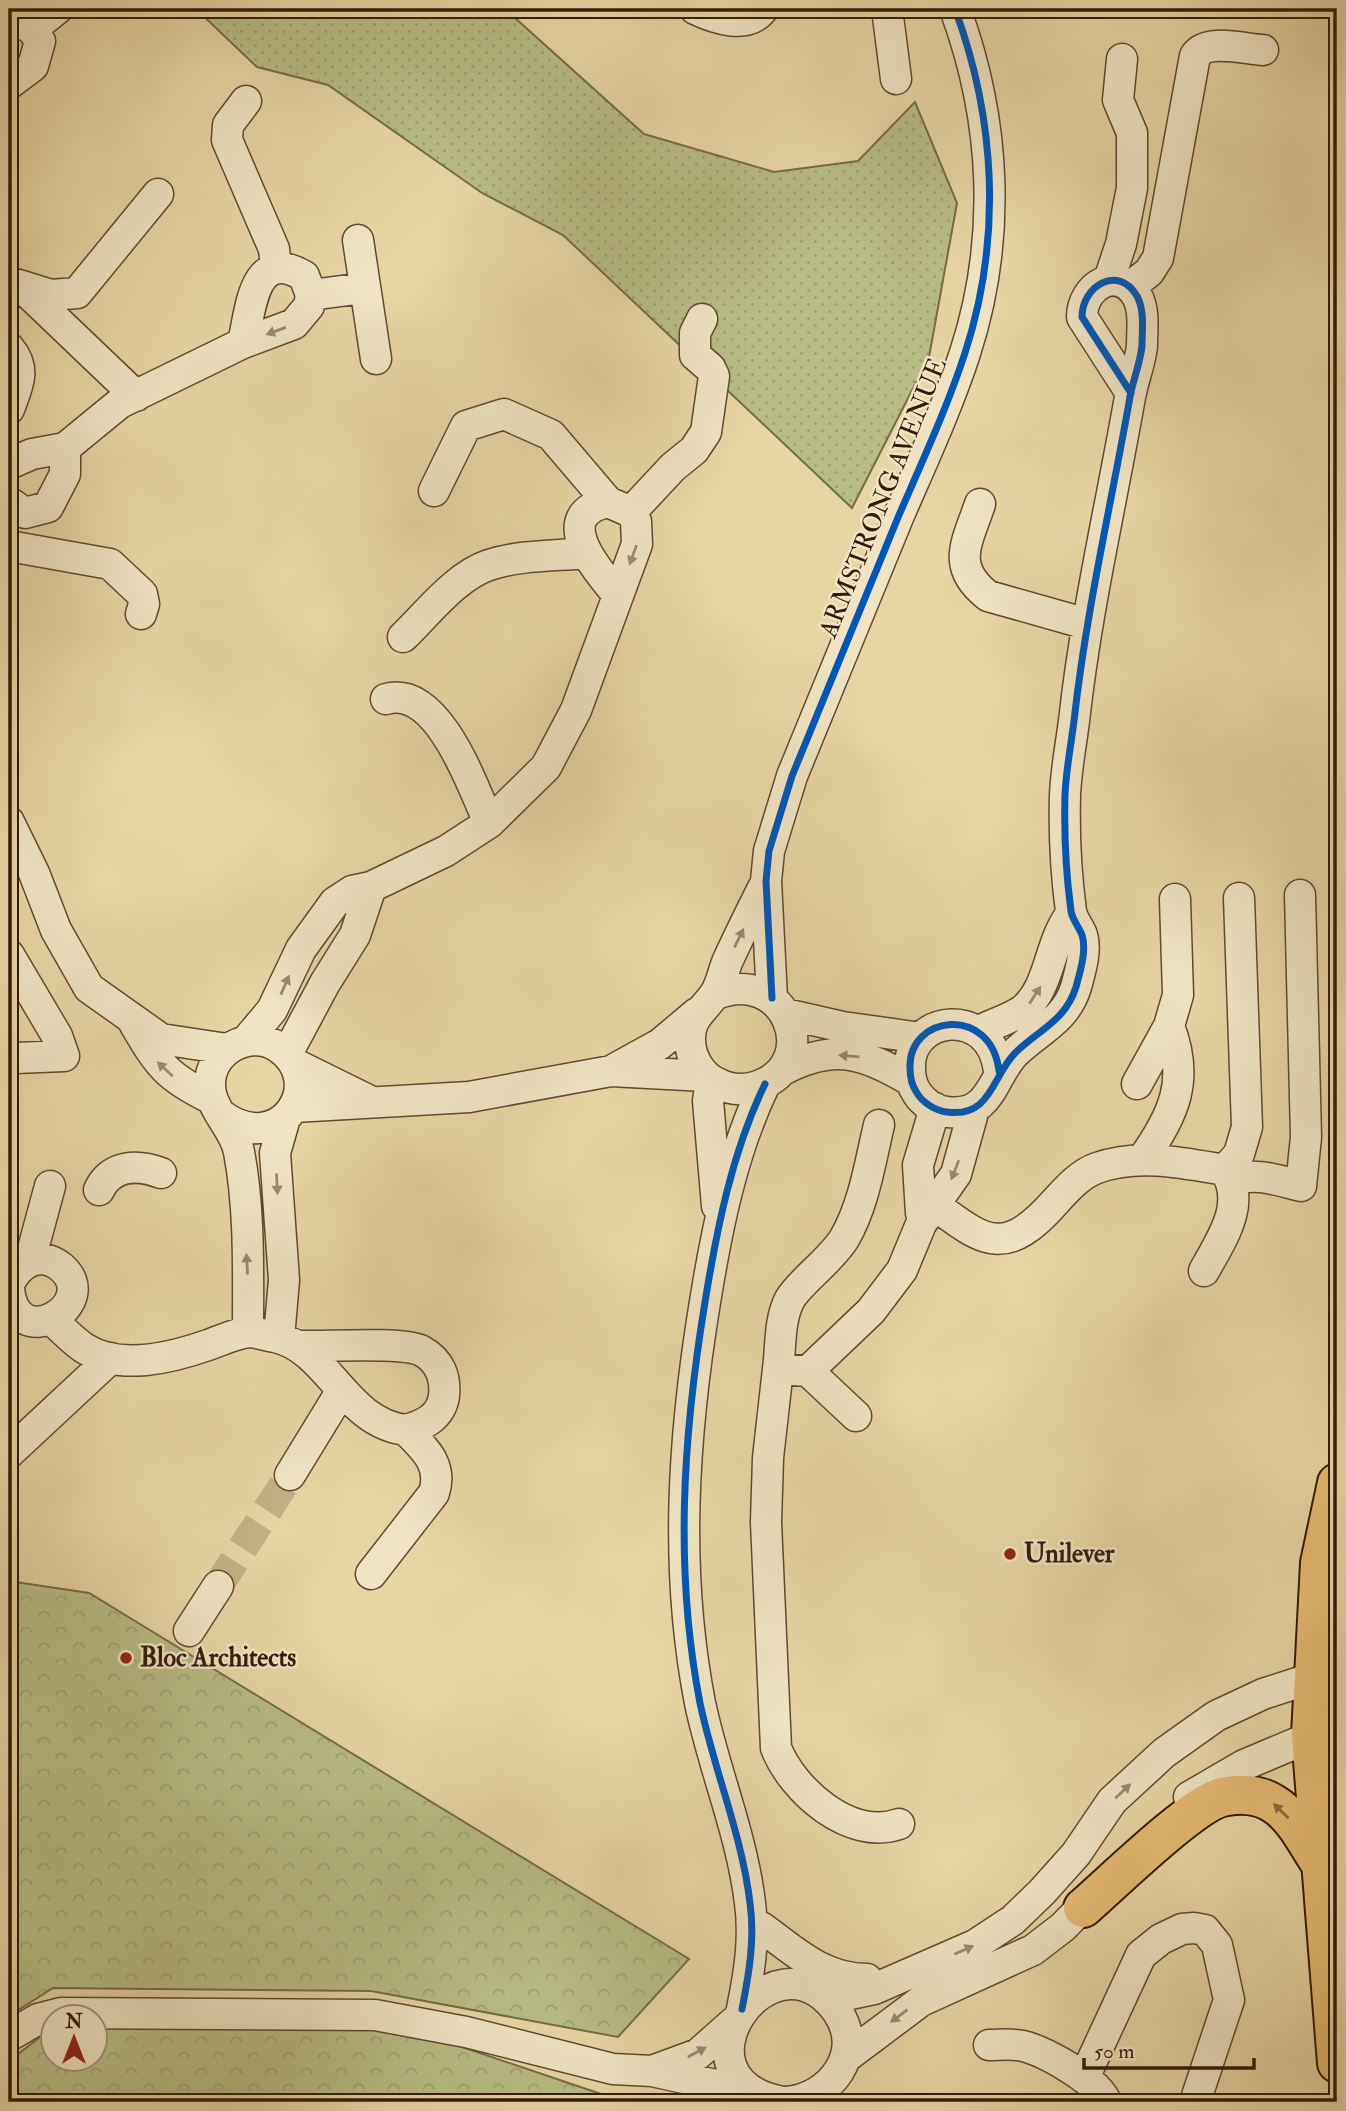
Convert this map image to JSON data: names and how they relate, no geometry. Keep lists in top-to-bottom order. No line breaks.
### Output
{"streets":{"street":["ARMSTRONG AVENUE"]},"places":["Unilever","Bloc Architects"],"scale_bar":"50 m","north":"top"}
